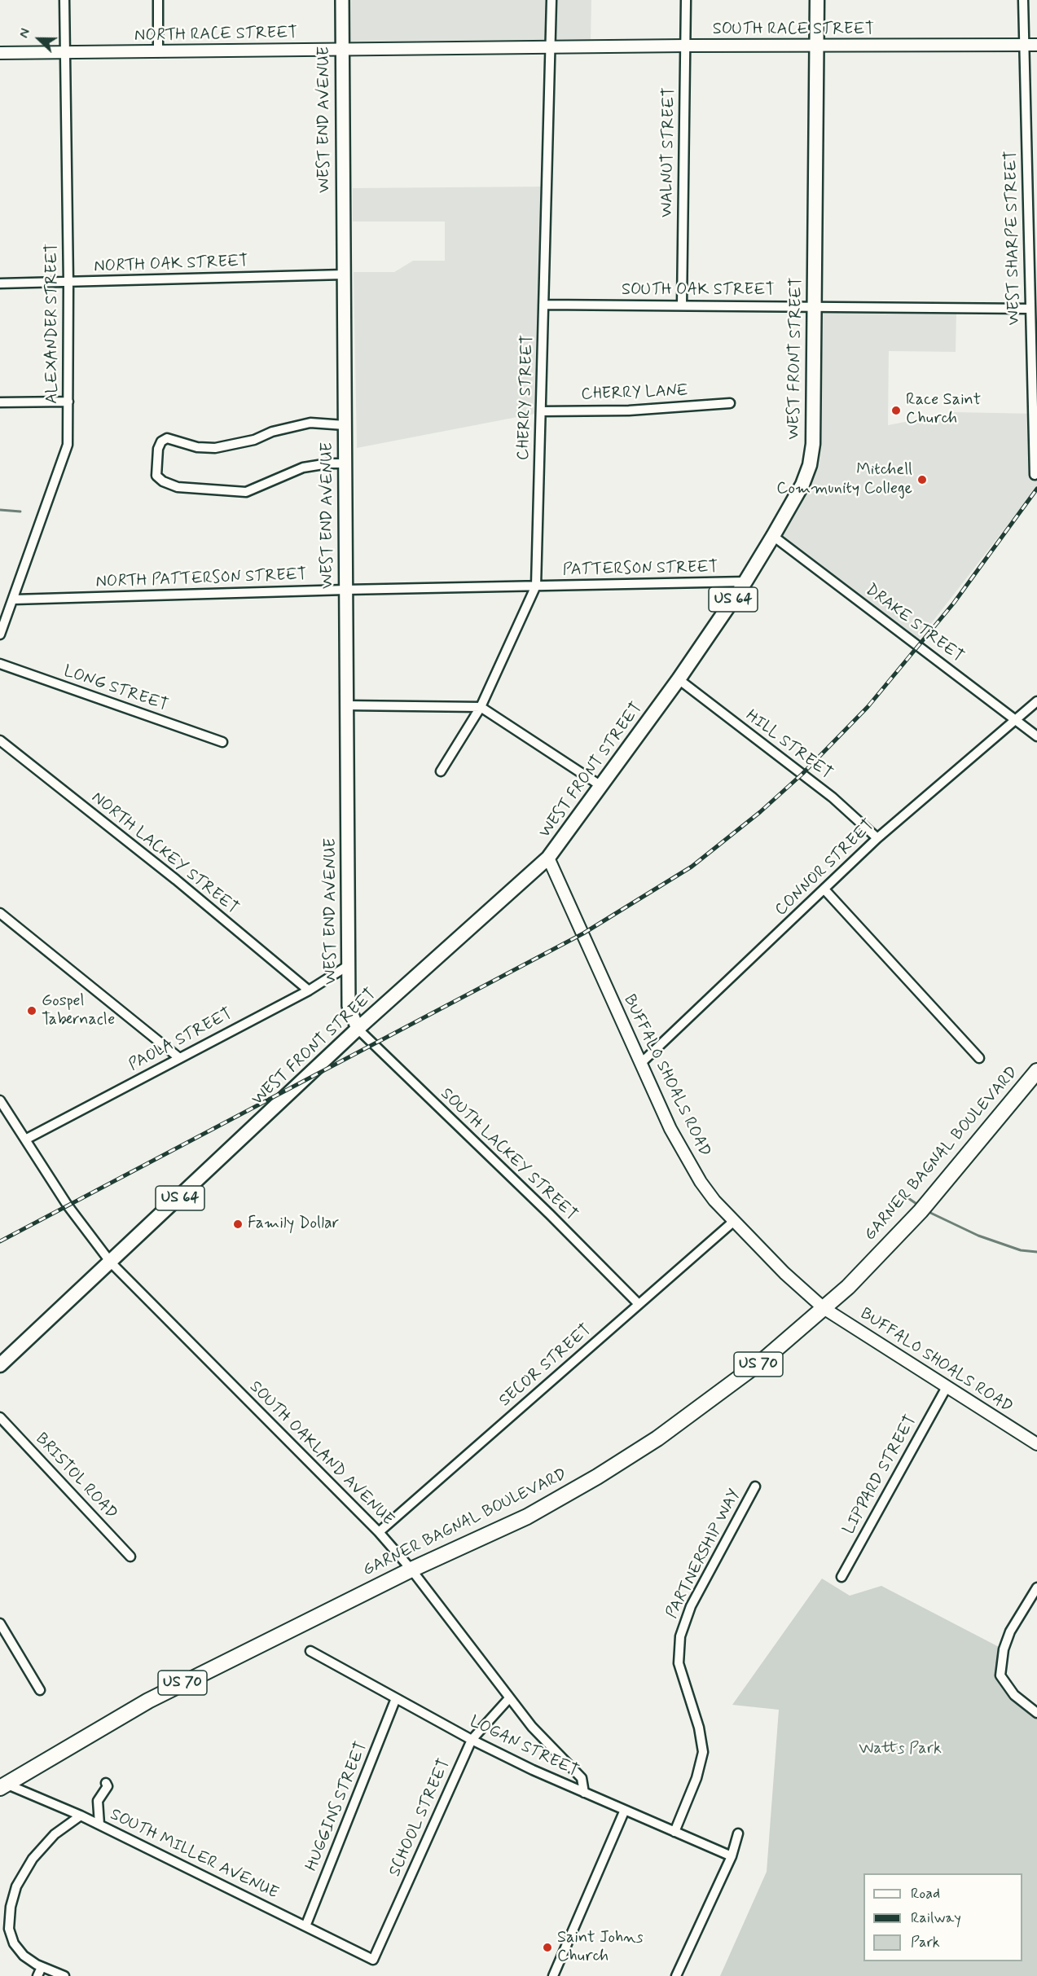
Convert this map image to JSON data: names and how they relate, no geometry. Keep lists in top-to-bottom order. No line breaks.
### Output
{"streets":{"highway":["GARNER BAGNAL BOULEVARD","US 70"],"main road":["WEST END AVENUE","WEST FRONT STREET","US 64"],"street":["SOUTH RACE STREET","NORTH RACE STREET","WALNUT STREET","WEST SHARPE STREET","NORTH OAK STREET","SOUTH OAK STREET","ALEXANDER STREET","CHERRY LANE","CHERRY STREET","PATTERSON STREET","NORTH PATTERSON STREET","DRAKE STREET","LONG STREET","HILL STREET","NORTH LACKEY STREET","CONNOR STREET","PAOLA STREET","BUFFALO SHOALS ROAD","SOUTH LACKEY STREET","SECOR STREET","SOUTH OAKLAND AVENUE","LIPPARD STREET","BRISTOL ROAD","PARTNERSHIP WAY","LOGAN STREET","HUGGINS STREET","SCHOOL STREET","SOUTH MILLER AVENUE"]},"crossings":[["SOUTH RACE STREET","NORTH RACE STREET"],["SOUTH RACE STREET","WALNUT STREET"],["SOUTH RACE STREET","WEST SHARPE STREET"],["SOUTH RACE STREET","WEST FRONT STREET"],["SOUTH RACE STREET","CHERRY STREET"],["NORTH RACE STREET","WEST END AVENUE"],["NORTH RACE STREET","ALEXANDER STREET"],["NORTH RACE STREET","CHERRY STREET"],["WEST END AVENUE","NORTH OAK STREET"],["WEST END AVENUE","WEST FRONT STREET"],["WEST END AVENUE","NORTH PATTERSON STREET"],["WEST END AVENUE","PAOLA STREET"],["WEST END AVENUE","SOUTH LACKEY STREET"],["WALNUT STREET","SOUTH OAK STREET"],["WEST SHARPE STREET","SOUTH OAK STREET"],["NORTH OAK STREET","ALEXANDER STREET"],["SOUTH OAK STREET","WEST FRONT STREET"],["SOUTH OAK STREET","CHERRY STREET"],["ALEXANDER STREET","NORTH PATTERSON STREET"],["WEST FRONT STREET","PATTERSON STREET"],["WEST FRONT STREET","DRAKE STREET"],["WEST FRONT STREET","HILL STREET"],["WEST FRONT STREET","BUFFALO SHOALS ROAD"],["WEST FRONT STREET","SOUTH LACKEY STREET"],["WEST FRONT STREET","SOUTH OAKLAND AVENUE"],["CHERRY LANE","CHERRY STREET"],["CHERRY STREET","PATTERSON STREET"],["CHERRY STREET","NORTH PATTERSON STREET"],["PATTERSON STREET","NORTH PATTERSON STREET"],["DRAKE STREET","CONNOR STREET"],["HILL STREET","CONNOR STREET"],["NORTH LACKEY STREET","PAOLA STREET"],["CONNOR STREET","BUFFALO SHOALS ROAD"],["PAOLA STREET","SOUTH OAKLAND AVENUE"],["BUFFALO SHOALS ROAD","GARNER BAGNAL BOULEVARD"],["BUFFALO SHOALS ROAD","SECOR STREET"],["BUFFALO SHOALS ROAD","LIPPARD STREET"],["GARNER BAGNAL BOULEVARD","SOUTH OAKLAND AVENUE"],["GARNER BAGNAL BOULEVARD","SOUTH MILLER AVENUE"],["SOUTH LACKEY STREET","SECOR STREET"],["SECOR STREET","SOUTH OAKLAND AVENUE"],["SOUTH OAKLAND AVENUE","LOGAN STREET"],["SOUTH OAKLAND AVENUE","SCHOOL STREET"],["PARTNERSHIP WAY","LOGAN STREET"],["LOGAN STREET","HUGGINS STREET"],["LOGAN STREET","SCHOOL STREET"],["HUGGINS STREET","SOUTH MILLER AVENUE"],["SCHOOL STREET","SOUTH MILLER AVENUE"]],"parks":["Watts Park"],"places":["Race Saint Church","Mitchell Community College","Gospel Tabernacle","Family Dollar","Saint Johns Church"],"legend":["Road","Railway","Park"],"north":"left"}
